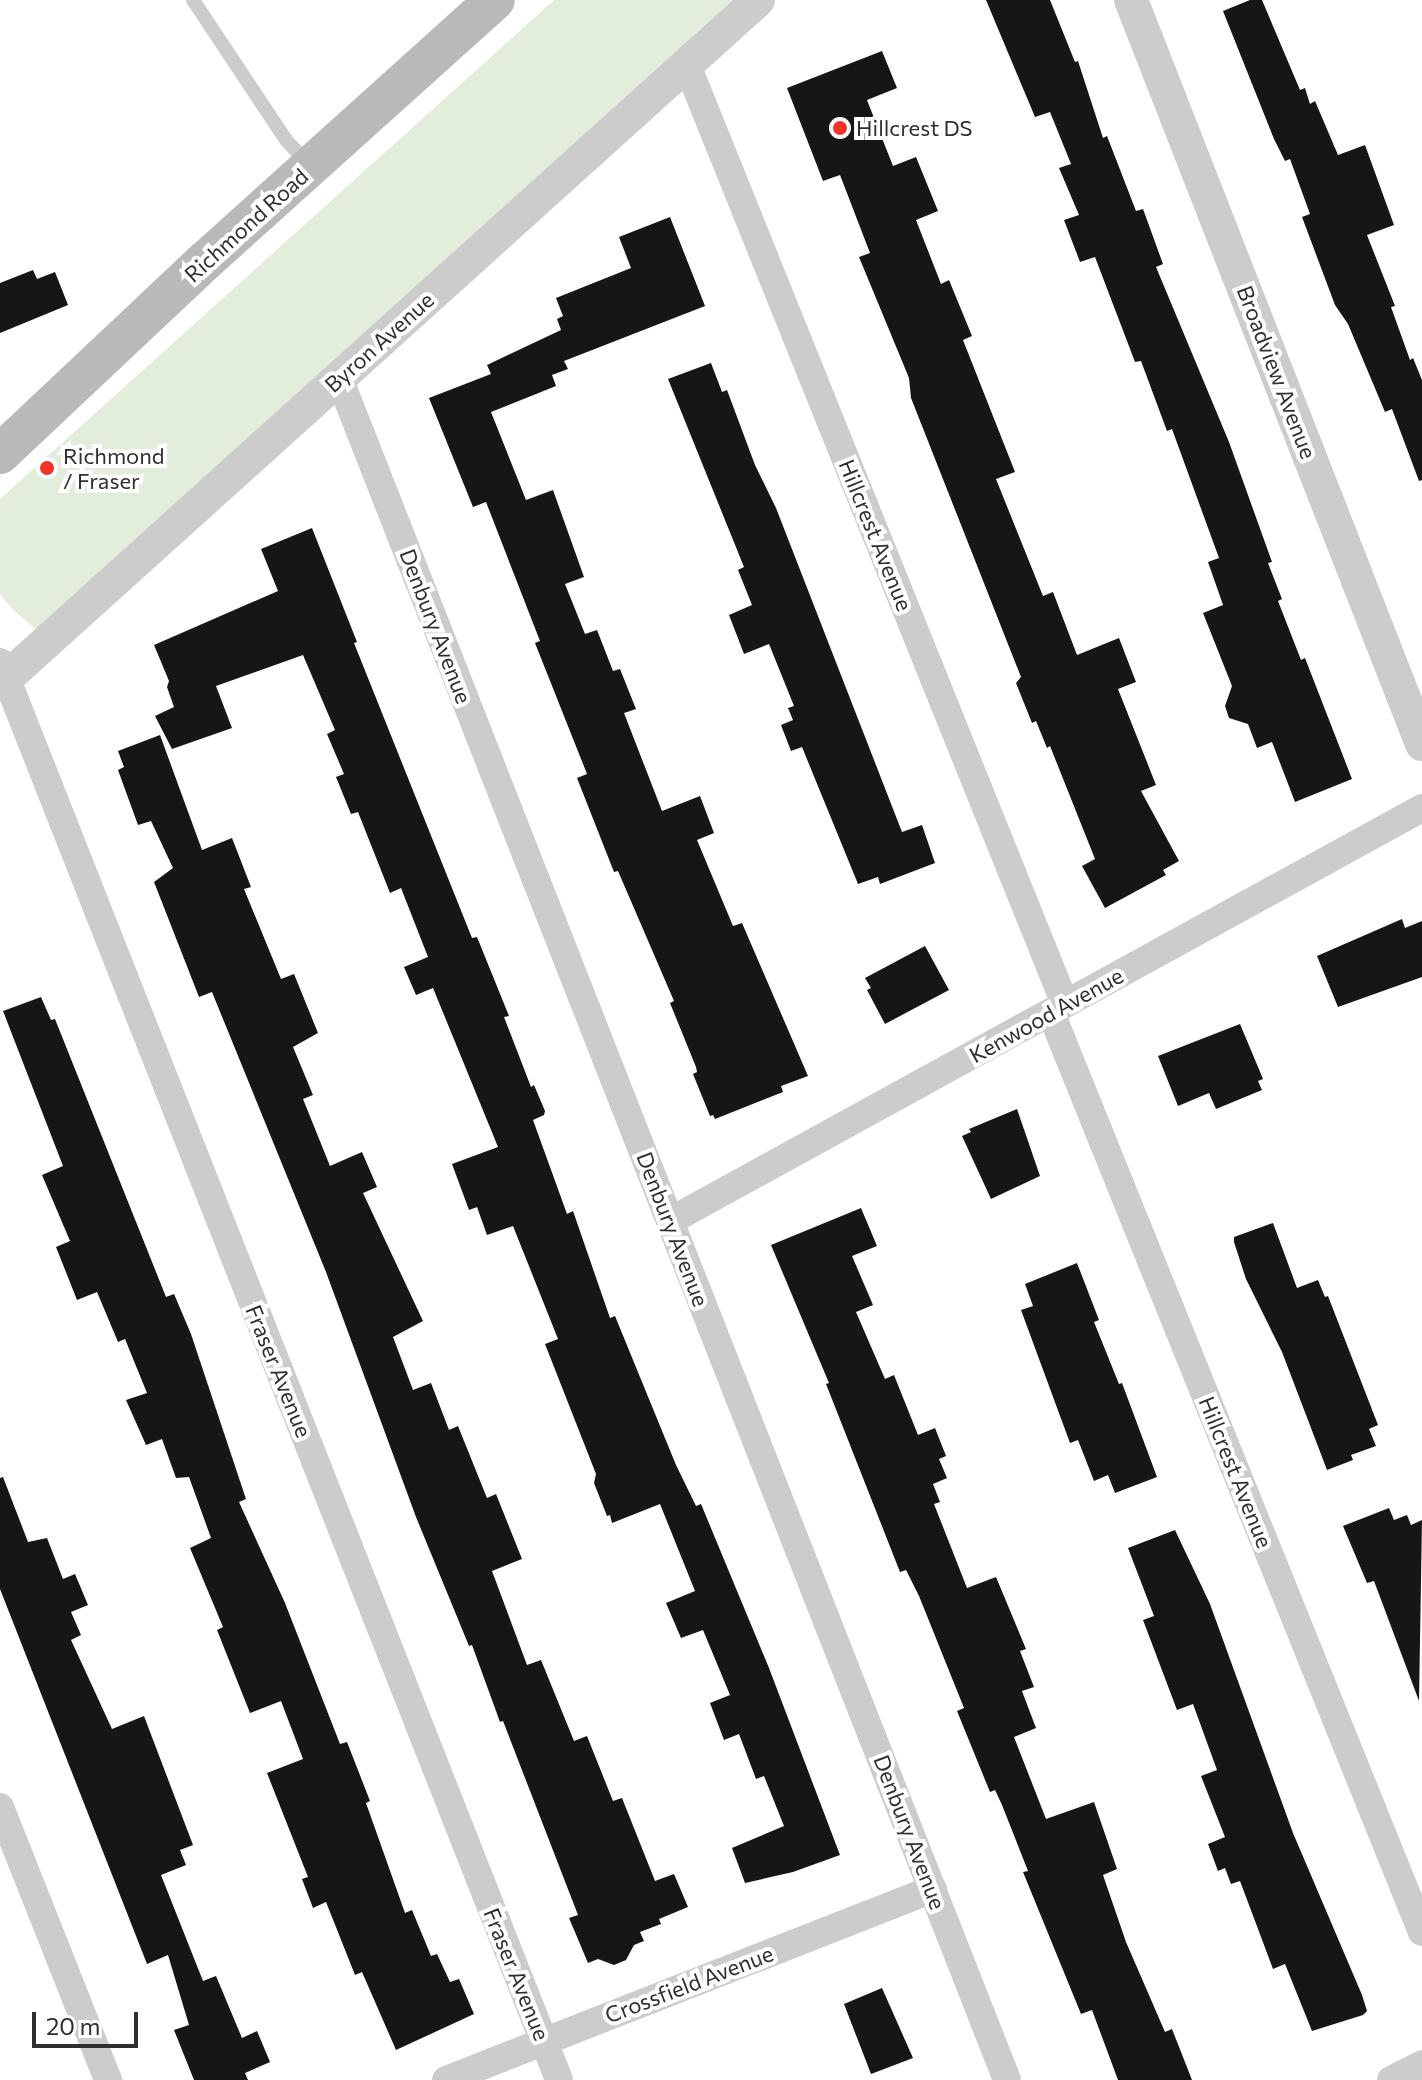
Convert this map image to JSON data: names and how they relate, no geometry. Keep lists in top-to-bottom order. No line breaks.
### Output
{"streets":{"main road":["Richmond Road"],"street":["Byron Avenue","Broadview Avenue","Hillcrest Avenue","Denbury Avenue","Kenwood Avenue","Fraser Avenue","Crossfield Avenue"]},"crossings":[["Byron Avenue","Hillcrest Avenue"],["Byron Avenue","Denbury Avenue"],["Byron Avenue","Fraser Avenue"],["Hillcrest Avenue","Kenwood Avenue"],["Denbury Avenue","Kenwood Avenue"],["Denbury Avenue","Crossfield Avenue"],["Fraser Avenue","Crossfield Avenue"]],"places":["Hillcrest DS","Richmond / Fraser"],"scale_bar":"20 m"}
